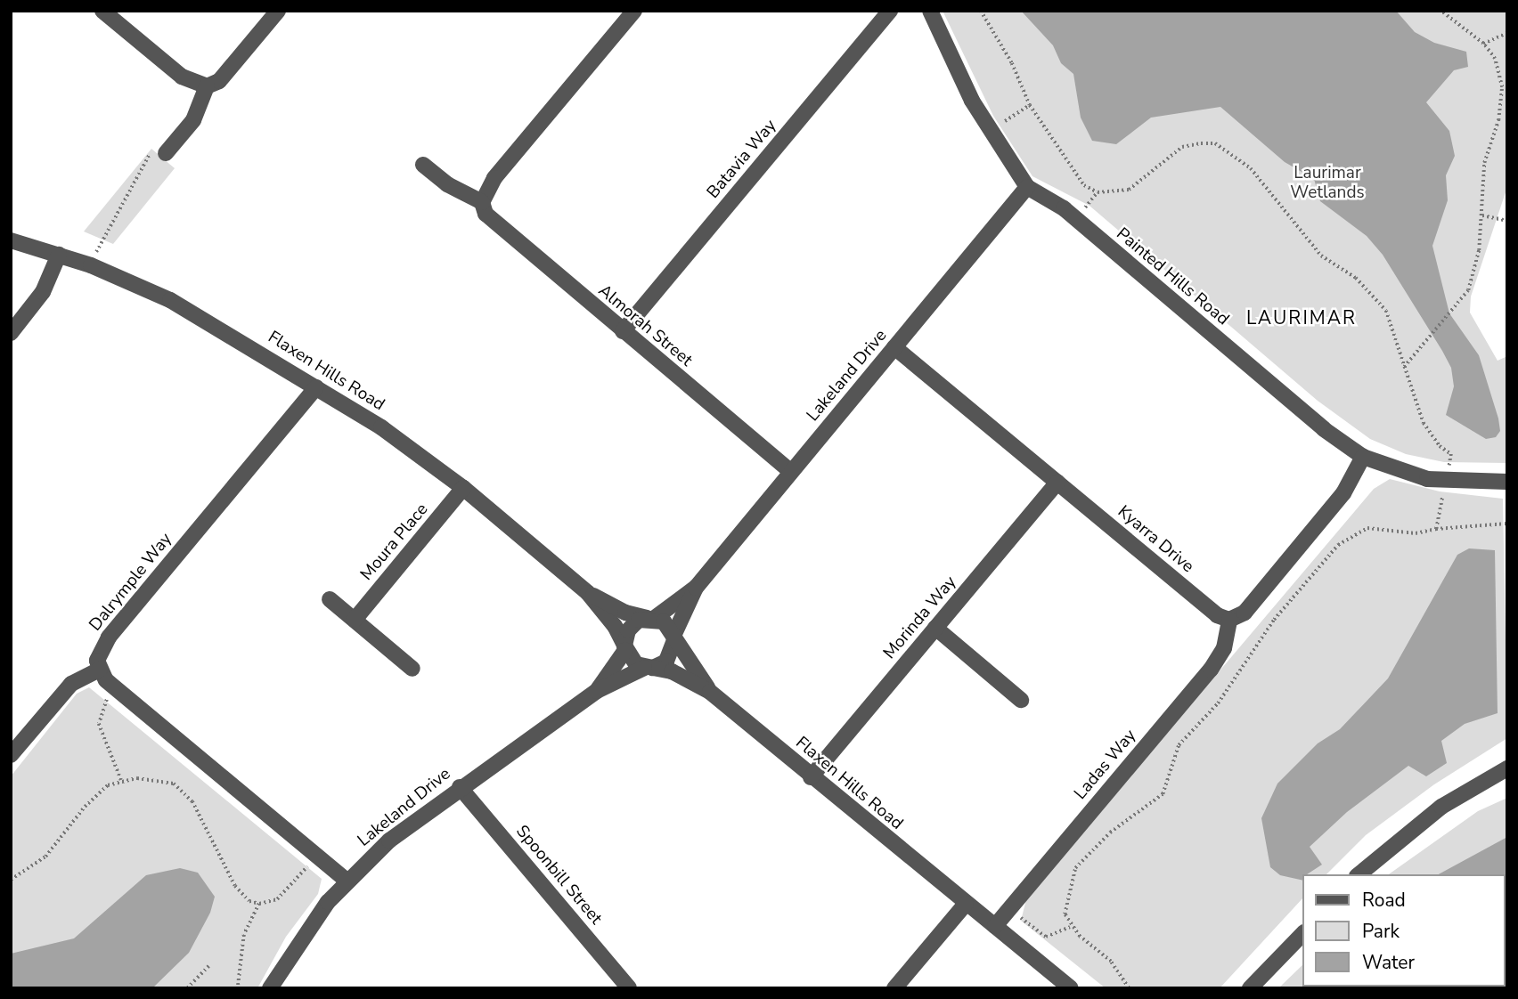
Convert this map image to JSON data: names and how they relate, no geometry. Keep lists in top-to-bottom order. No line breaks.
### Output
{"streets":{"street":["Batavia Way","Painted Hills Road","Almorah Street","Flaxen Hills Road","Lakeland Drive","Kyarra Drive","Moura Place","Dalrymple Way","Morinda Way","Ladas Way","Spoonbill Street"]},"crossings":[["Batavia Way","Almorah Street"],["Painted Hills Road","Lakeland Drive"],["Almorah Street","Lakeland Drive"],["Flaxen Hills Road","Lakeland Drive"],["Flaxen Hills Road","Moura Place"],["Flaxen Hills Road","Dalrymple Way"],["Flaxen Hills Road","Morinda Way"],["Flaxen Hills Road","Ladas Way"],["Lakeland Drive","Kyarra Drive"],["Lakeland Drive","Spoonbill Street"],["Kyarra Drive","Morinda Way"],["Kyarra Drive","Ladas Way"]],"districts":["LAURIMAR"],"parks":["Laurimar Wetlands"],"legend":["Road","Park","Water"]}
